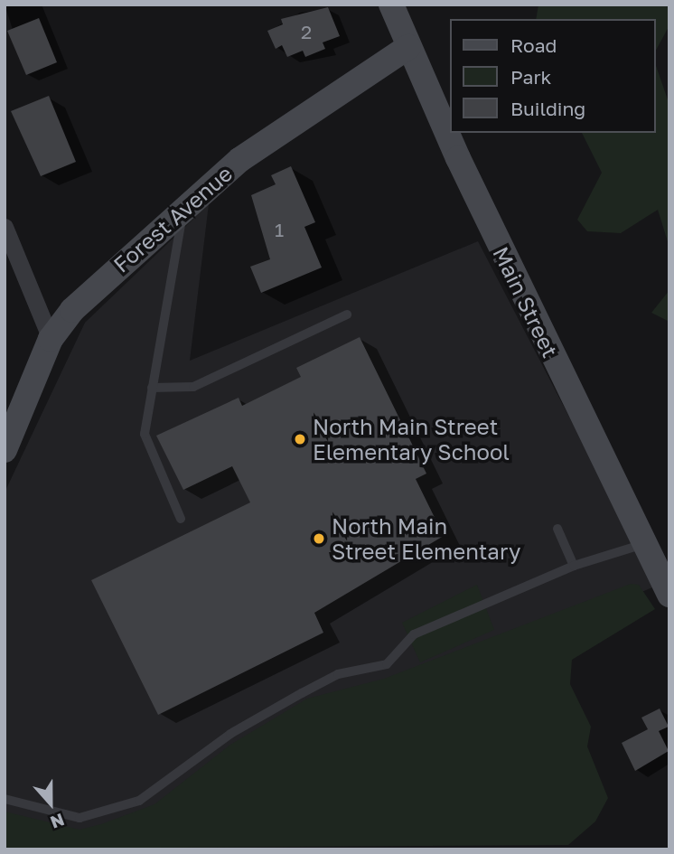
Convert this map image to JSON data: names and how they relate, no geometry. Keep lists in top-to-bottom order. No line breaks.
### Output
{"streets":{"street":["Forest Avenue","Main Street"]},"crossings":[["Forest Avenue","Main Street"]],"places":["North Main Street Elementary School","North Main Street Elementary"],"house_numbers":["2","1"],"legend":["Road","Park","Building"],"north":"bottom"}
